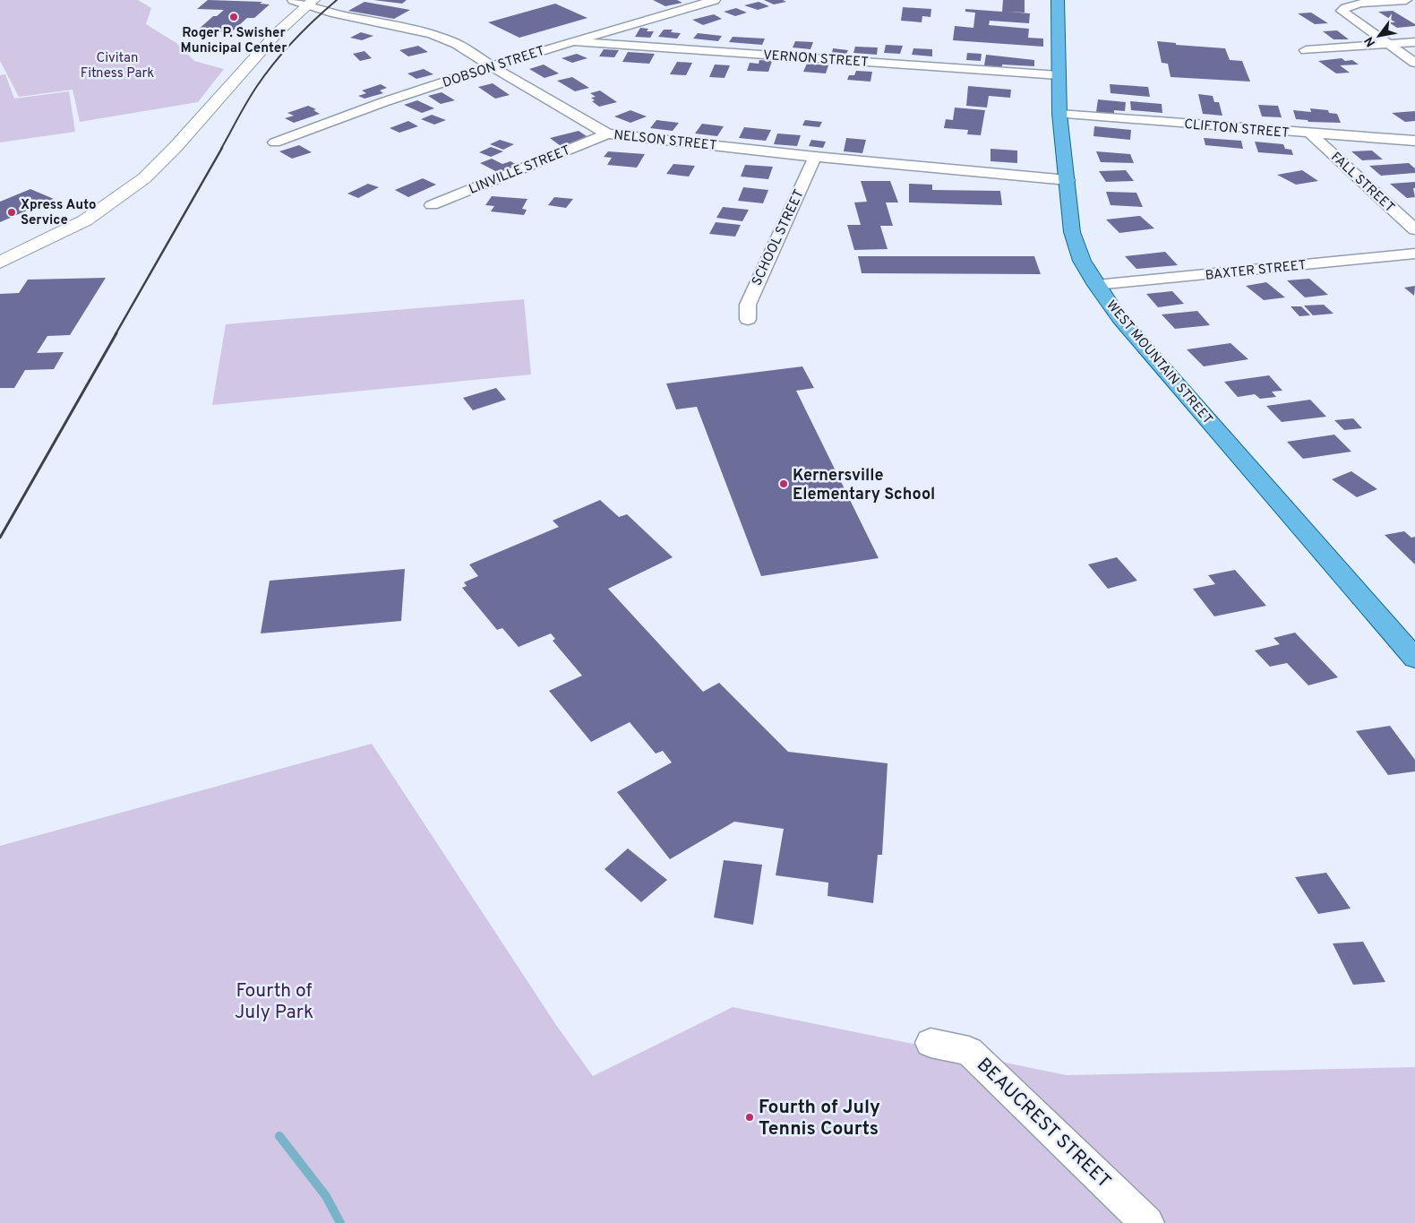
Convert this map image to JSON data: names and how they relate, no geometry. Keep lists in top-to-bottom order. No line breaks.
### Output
{"streets":{"main road":["WEST MOUNTAIN STREET"],"street":["VERNON STREET","DOBSON STREET","CLIFTON STREET","NELSON STREET","LINVILLE STREET","FALL STREET","SCHOOL STREET","BAXTER STREET","BEAUCREST STREET"]},"crossings":[["VERNON STREET","DOBSON STREET"],["VERNON STREET","WEST MOUNTAIN STREET"],["DOBSON STREET","NELSON STREET"],["CLIFTON STREET","FALL STREET"],["CLIFTON STREET","WEST MOUNTAIN STREET"],["NELSON STREET","LINVILLE STREET"],["NELSON STREET","SCHOOL STREET"],["NELSON STREET","WEST MOUNTAIN STREET"],["BAXTER STREET","WEST MOUNTAIN STREET"]],"parks":["Civitan Fitness Park","Fourth of July Park"],"places":["Roger P. Swisher Municipal Center","Xpress Auto Service","Kernersville Elementary School","Fourth of July Tennis Courts"],"north":"bottom left"}
